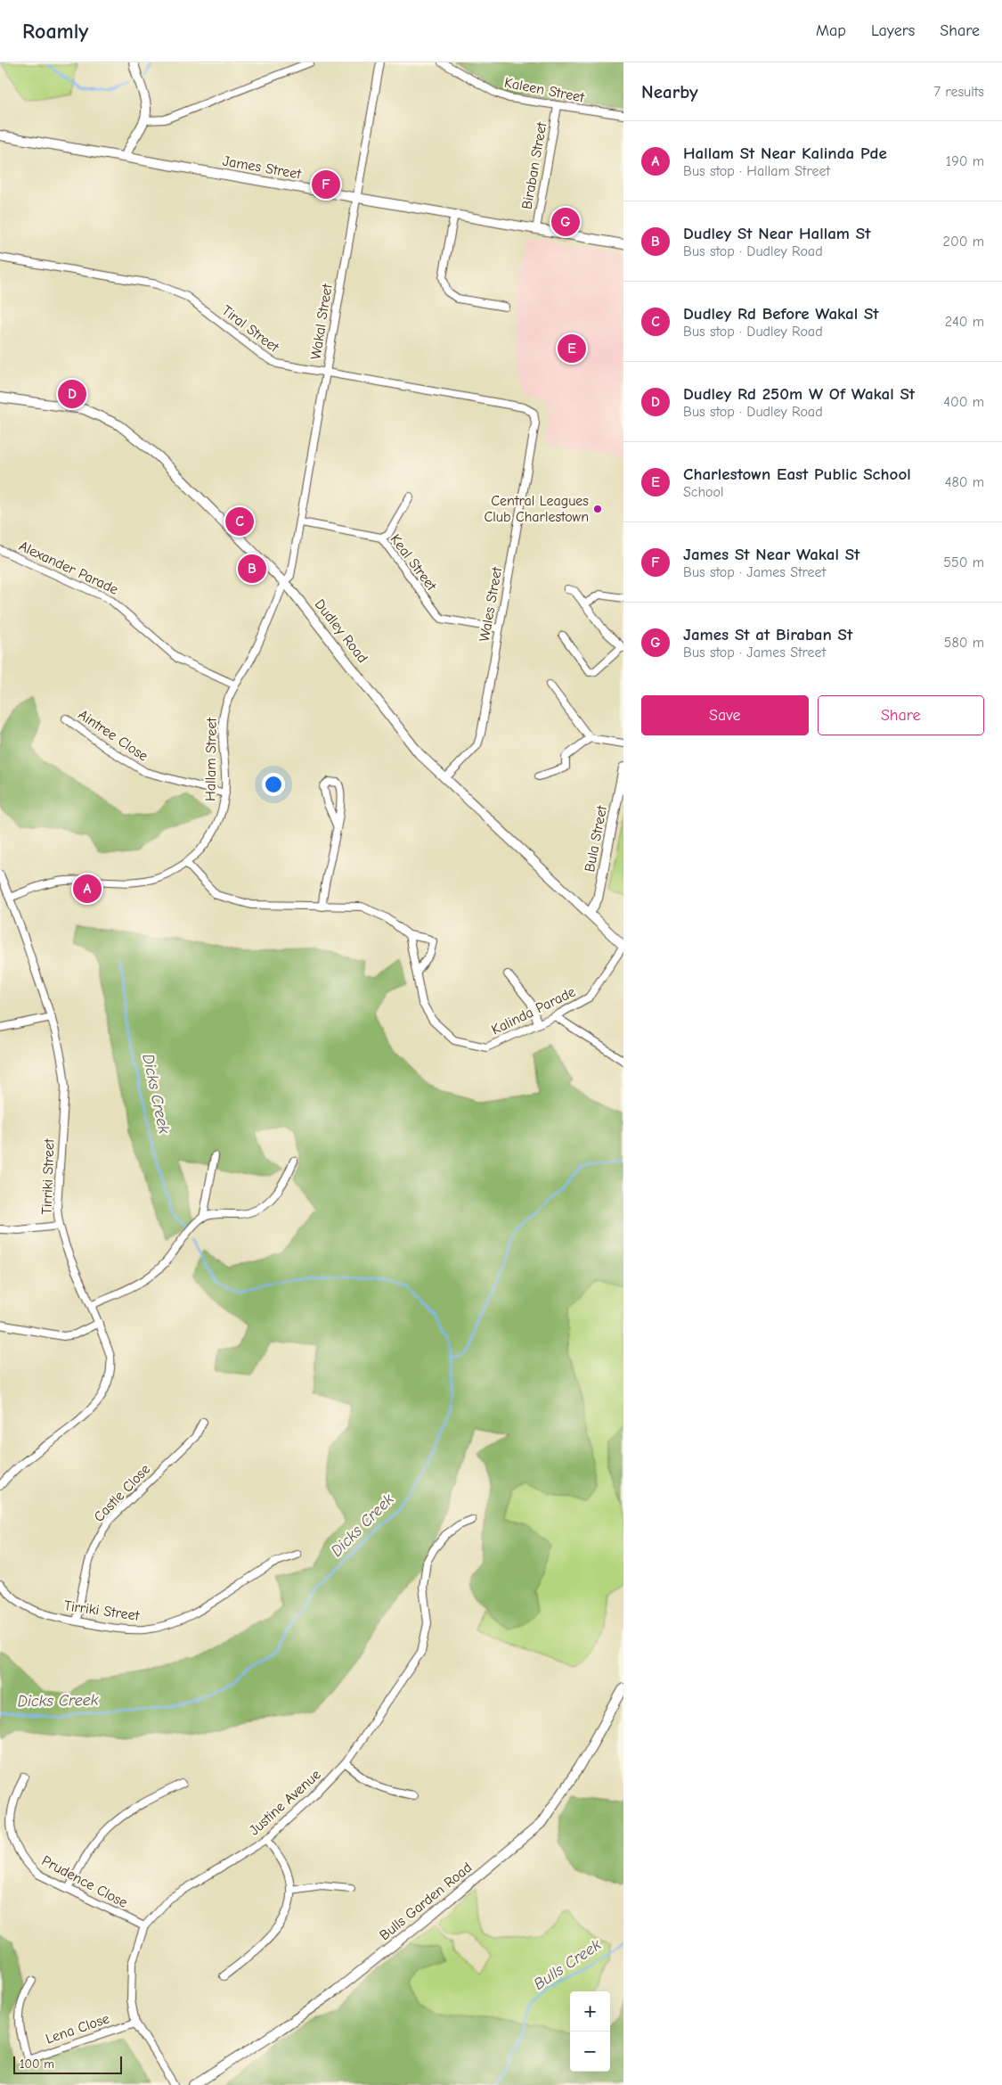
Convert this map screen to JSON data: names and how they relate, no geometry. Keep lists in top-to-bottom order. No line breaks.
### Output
{"streets":{"main road":["James Street","Dudley Road","Bula Street","Bulls Garden Road"],"street":["Kaleen Street","Biraban Street","Wakal Street","Tiral Street","Keal Street","Alexander Parade","Wales Street","Aintree Close","Hallam Street","Kalinda Parade","Tirriki Street","Castle Close","Justine Avenue","Prudence Close","Lena Close"]},"crossings":[["Kaleen Street","Biraban Street"],["Biraban Street","James Street"],["James Street","Wakal Street"],["Wakal Street","Tiral Street"],["Wakal Street","Keal Street"],["Wakal Street","Dudley Road"],["Wakal Street","Hallam Street"],["Tiral Street","Wales Street"],["Keal Street","Wales Street"],["Alexander Parade","Hallam Street"],["Wales Street","Dudley Road"],["Dudley Road","Hallam Street"],["Dudley Road","Bula Street"],["Dudley Road","Kalinda Parade"],["Aintree Close","Hallam Street"],["Hallam Street","Tirriki Street"],["Tirriki Street","Castle Close"],["Justine Avenue","Prudence Close"],["Justine Avenue","Lena Close"]],"water":["Dicks Creek","Bulls Creek"],"places":["Central Leagues Club Charlestown"],"scale_bar":"100 m","page":{"header":"Roamly","nav":["Map","Layers","Share"],"heading":["Nearby","7 results"],"list":[{"mark":"A","name":"Hallam St Near Kalinda Pde","note":"Bus stop · Hallam Street","value":"190 m"},{"mark":"B","name":"Dudley St Near Hallam St","note":"Bus stop · Dudley Road","value":"200 m"},{"mark":"C","name":"Dudley Rd Before Wakal St","note":"Bus stop · Dudley Road","value":"240 m"},{"mark":"D","name":"Dudley Rd 250m W Of Wakal St","note":"Bus stop · Dudley Road","value":"400 m"},{"mark":"E","name":"Charlestown East Public School","note":"School","value":"480 m"},{"mark":"F","name":"James St Near Wakal St","note":"Bus stop · James Street","value":"550 m"},{"mark":"G","name":"James St at Biraban St","note":"Bus stop · James Street","value":"580 m"}],"pins":["F","G","E","D","C","B","A"],"buttons":["Save","Share"],"map_buttons":["+","−"],"scale":"100 m"}}
